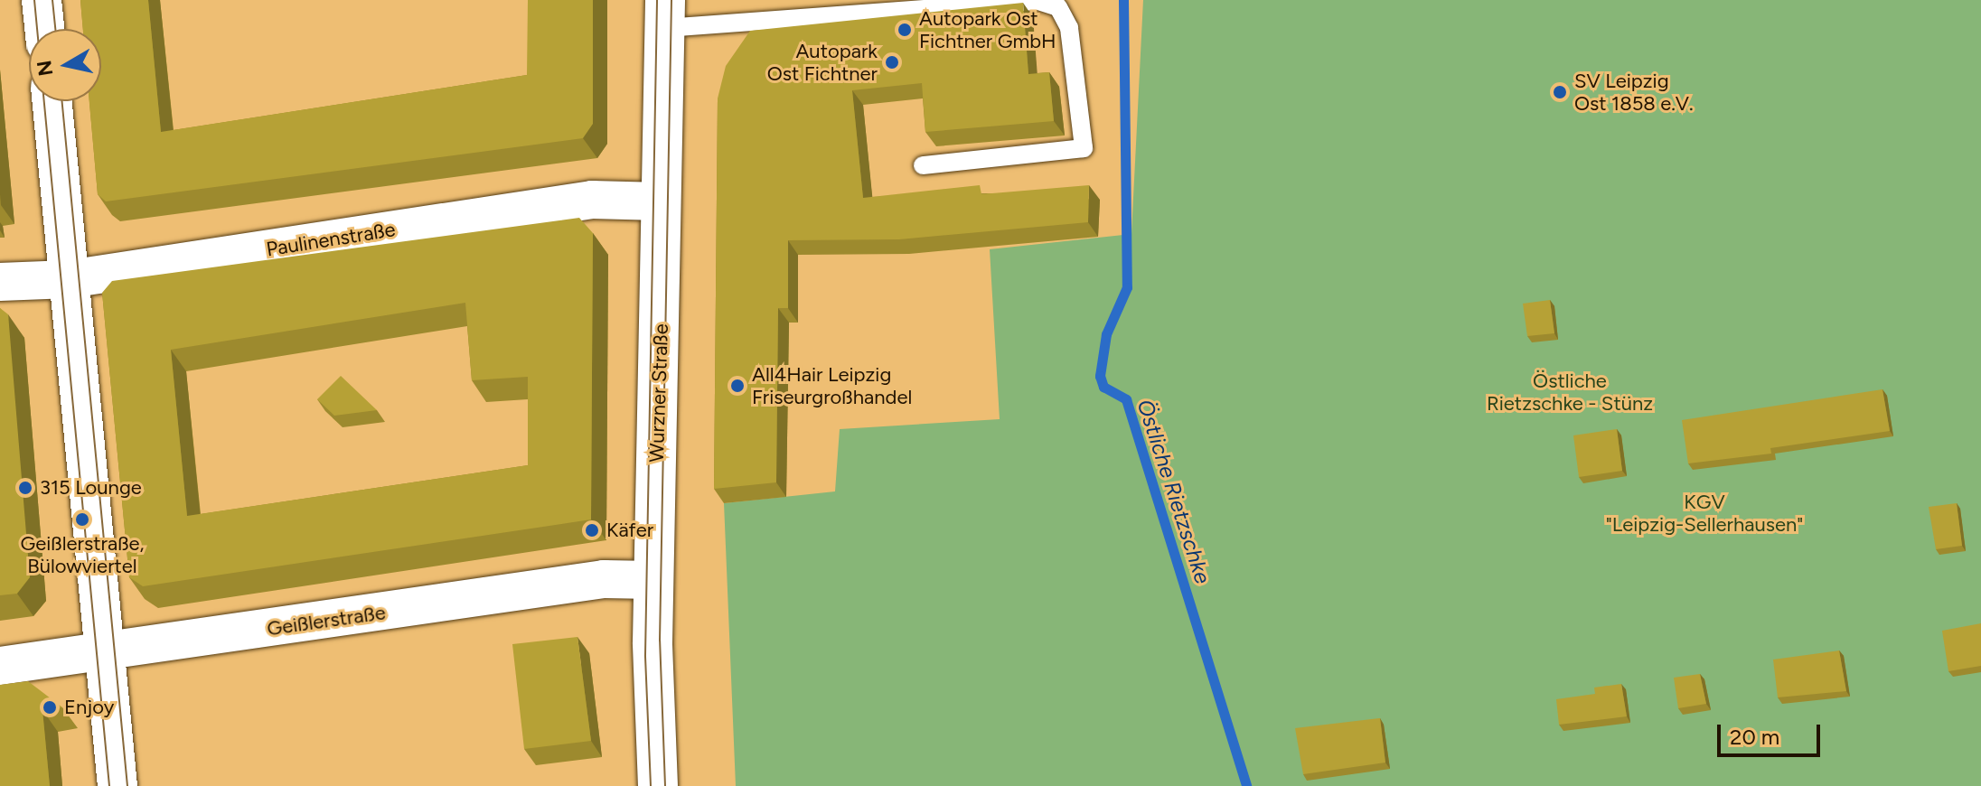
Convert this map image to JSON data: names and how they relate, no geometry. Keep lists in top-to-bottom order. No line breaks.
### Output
{"streets":{"main road":["Wurzner Straße"],"street":["Paulinenstraße","Geißlerstraße"]},"crossings":[["Paulinenstraße","Wurzner Straße"],["Wurzner Straße","Geißlerstraße"]],"water":["Östliche Rietzschke"],"parks":["Östliche Rietzschke - Stünz","KGV \"Leipzig-Sellerhausen\""],"places":["Autopark Ost Fichtner GmbH","Autopark Ost Fichtner","SV Leipzig Ost 1858 e.V.","All4Hair Leipzig Friseurgroßhandel","315 Lounge","Geißlerstraße, Bülowviertel","Käfer","Enjoy"],"scale_bar":"20 m","north":"left"}
